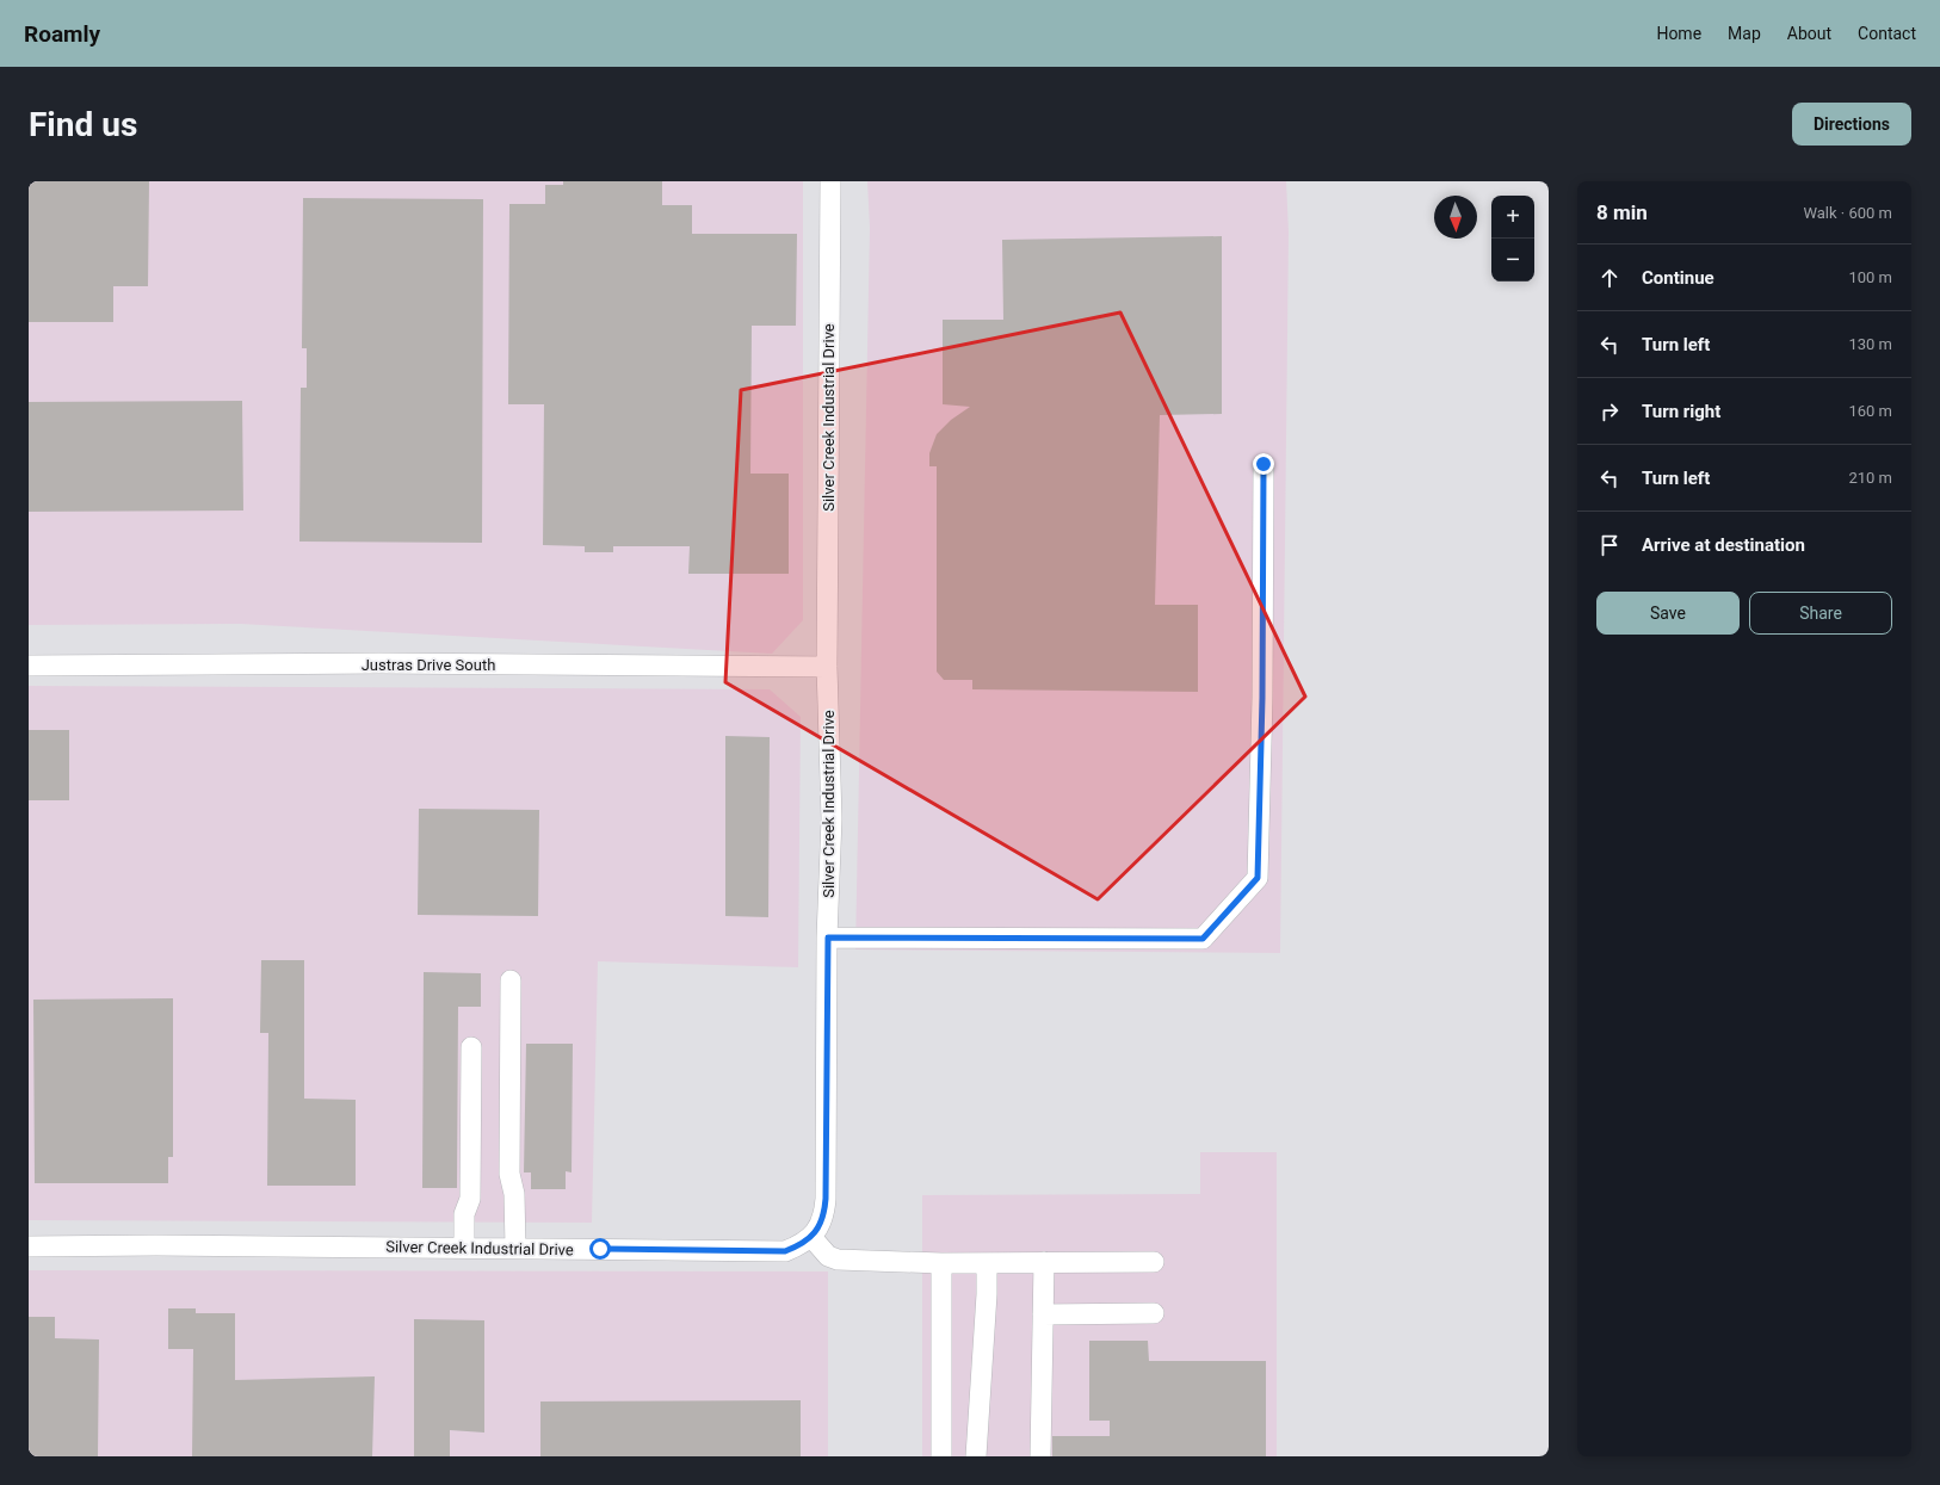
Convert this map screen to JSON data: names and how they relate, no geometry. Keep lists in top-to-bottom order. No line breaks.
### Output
{"streets":{"street":["Silver Creek Industrial Drive","Justras Drive South"]},"crossings":[["Silver Creek Industrial Drive","Justras Drive South"]],"north":"bottom","page":{"header":"Roamly","nav":["Home","Map","About","Contact"],"buttons":["Directions",["Save","Share"]],"title":"Find us","heading":["8 min","Walk · 600 m"],"map_buttons":["+","−"],"list":[["Continue","100 m"],["Turn left","130 m"],["Turn right","160 m"],["Turn left","210 m"],"Arrive at destination"]}}
